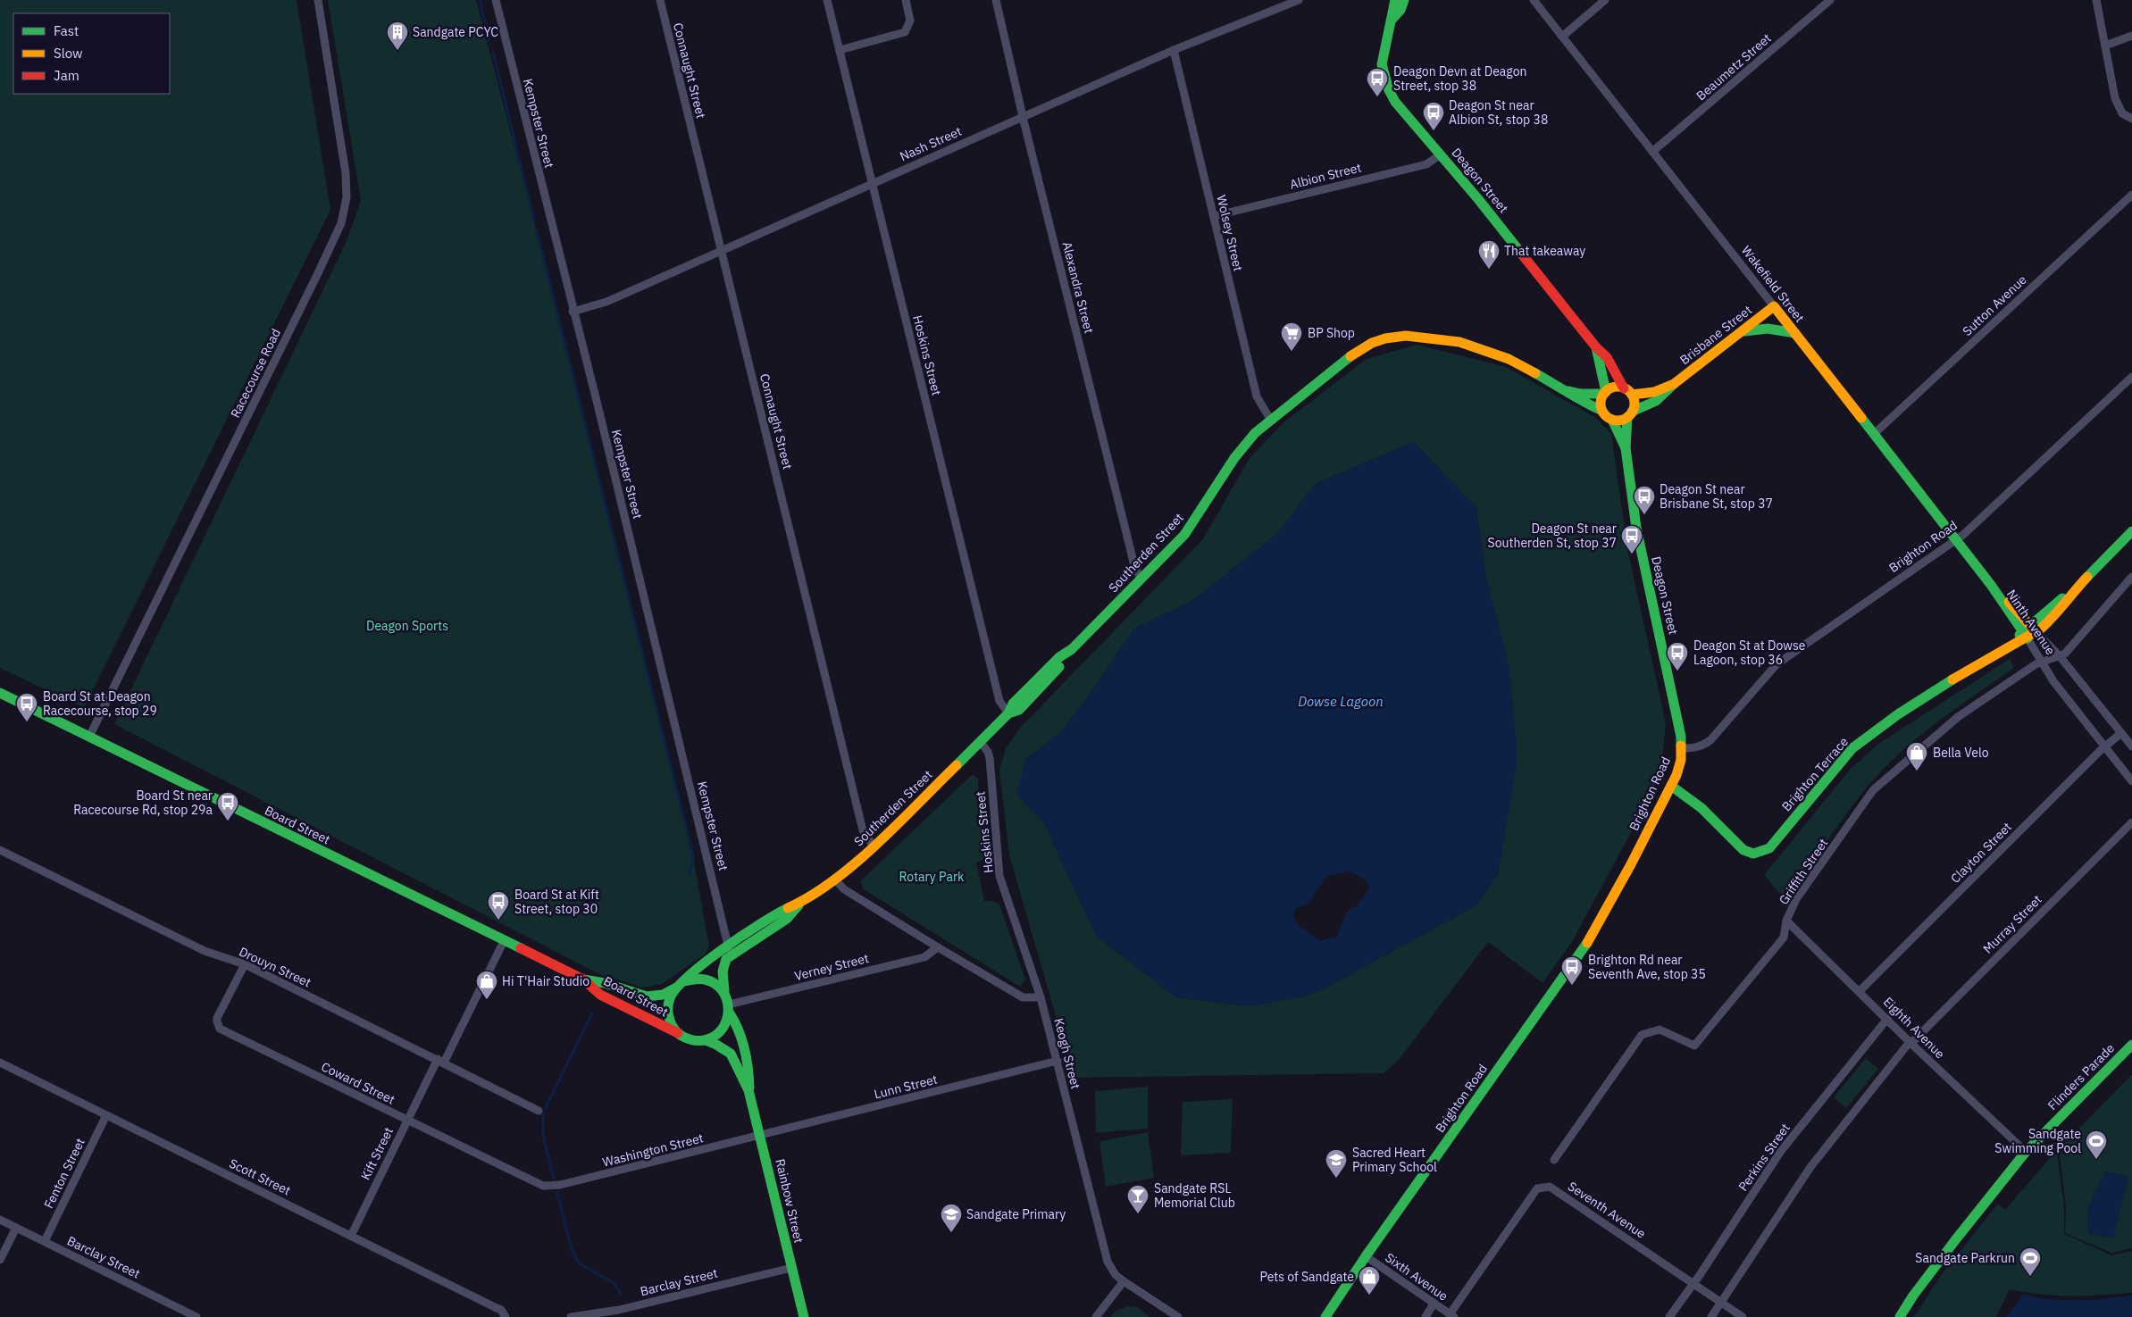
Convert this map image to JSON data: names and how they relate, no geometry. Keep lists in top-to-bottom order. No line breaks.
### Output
{"streets":{"main road":["Deagon Street","Wakefield Street","Brisbane Street","Brighton Road","Southerden Street","Ninth Avenue","Brighton Terrace","Board Street","Flinders Parade","Rainbow Street"],"street":["Beaumetz Street","Connaught Street","Kempster Street","Nash Street","Albion Street","Wolsey Street","Alexandra Street","Sutton Avenue","Hoskins Street","Racecourse Road","Clayton Street","Griffith Street","Murray Street","Drouyn Street","Verney Street","Eighth Avenue","Keogh Street","Coward Street","Lunn Street","Washington Street","Kift Street","Perkins Street","Fenton Street","Scott Street","Seventh Avenue","Barclay Street","Sixth Avenue"]},"crossings":[["Beaumetz Street","Wakefield Street"],["Connaught Street","Nash Street"],["Connaught Street","Southerden Street"],["Kempster Street","Nash Street"],["Kempster Street","Southerden Street"],["Nash Street","Wolsey Street"],["Nash Street","Alexandra Street"],["Nash Street","Hoskins Street"],["Albion Street","Deagon Street"],["Albion Street","Wolsey Street"],["Deagon Street","Brisbane Street"],["Deagon Street","Brighton Road"],["Deagon Street","Southerden Street"],["Wolsey Street","Southerden Street"],["Wakefield Street","Sutton Avenue"],["Wakefield Street","Brisbane Street"],["Wakefield Street","Brighton Road"],["Wakefield Street","Ninth Avenue"],["Alexandra Street","Southerden Street"],["Brisbane Street","Southerden Street"],["Hoskins Street","Southerden Street"],["Hoskins Street","Keogh Street"],["Racecourse Road","Board Street"],["Brighton Road","Brighton Terrace"],["Brighton Road","Sixth Avenue"],["Southerden Street","Board Street"],["Southerden Street","Verney Street"],["Southerden Street","Rainbow Street"],["Ninth Avenue","Brighton Terrace"],["Ninth Avenue","Clayton Street"],["Ninth Avenue","Griffith Street"],["Board Street","Verney Street"],["Board Street","Kift Street"],["Board Street","Rainbow Street"],["Clayton Street","Eighth Avenue"],["Griffith Street","Eighth Avenue"],["Murray Street","Eighth Avenue"],["Drouyn Street","Coward Street"],["Drouyn Street","Kift Street"],["Verney Street","Rainbow Street"],["Eighth Avenue","Flinders Parade"],["Eighth Avenue","Perkins Street"],["Keogh Street","Lunn Street"],["Coward Street","Washington Street"],["Coward Street","Kift Street"],["Lunn Street","Washington Street"],["Lunn Street","Rainbow Street"],["Washington Street","Rainbow Street"],["Kift Street","Scott Street"],["Perkins Street","Seventh Avenue"],["Fenton Street","Scott Street"],["Fenton Street","Barclay Street"],["Rainbow Street","Barclay Street"],["Seventh Avenue","Sixth Avenue"]],"water":["Dowse Lagoon"],"parks":["Deagon Sports","Rotary Park"],"places":{"building":["Sandgate PCYC"],"bus stop":["Deagon Devn at Deagon Street, stop 38","Deagon St near Albion St, stop 38","Deagon St near Brisbane St, stop 37","Deagon St near Southerden St, stop 37","Deagon St at Dowse Lagoon, stop 36","Board St at Deagon Racecourse, stop 29","Board St near Racecourse Rd, stop 29a","Board St at Kift Street, stop 30","Brighton Rd near Seventh Ave, stop 35"],"restaurant":["That takeaway"],"supermarket":["BP Shop"],"shop":["Bella Velo","Hi T'Hair Studio","Pets of Sandgate"],"sports":["Sandgate Swimming Pool","Sandgate Parkrun"],"school or university":["Sacred Heart Primary School","Sandgate Primary"],"bar":["Sandgate RSL Memorial Club"]},"legend":["Fast","Slow","Jam"]}
